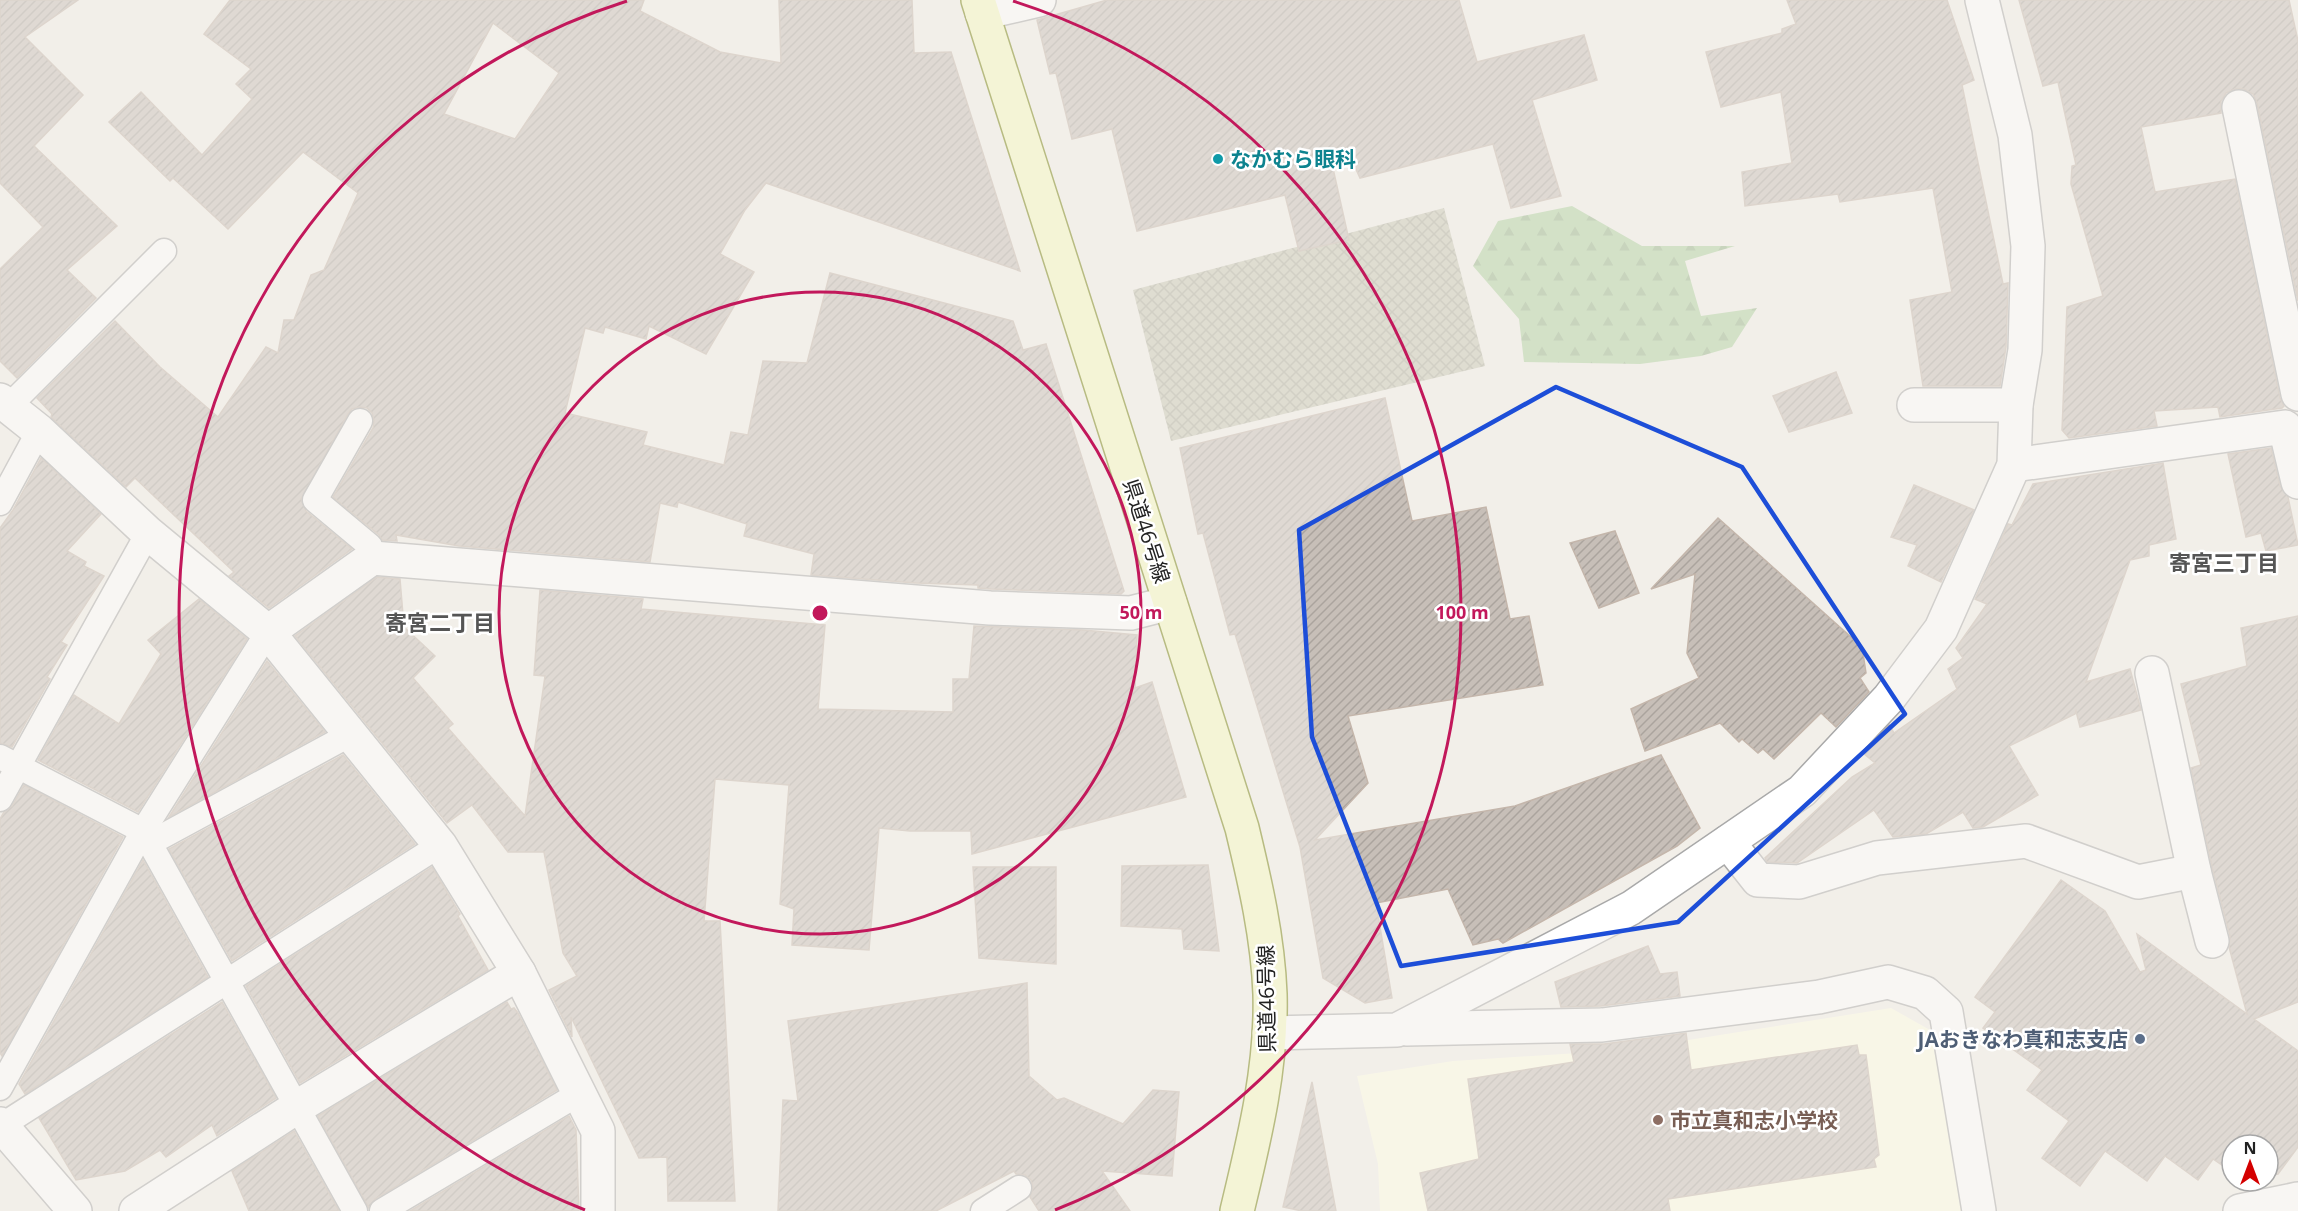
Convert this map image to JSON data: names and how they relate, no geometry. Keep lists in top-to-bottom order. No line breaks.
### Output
{"streets":{"main road":["県道46号線"]},"districts":["寄宮三丁目","寄宮二丁目"],"places":["なかむら眼科","JAおきなわ真和志支店","市立真和志小学校"],"north":"top","rings":["50 m","100 m"]}
